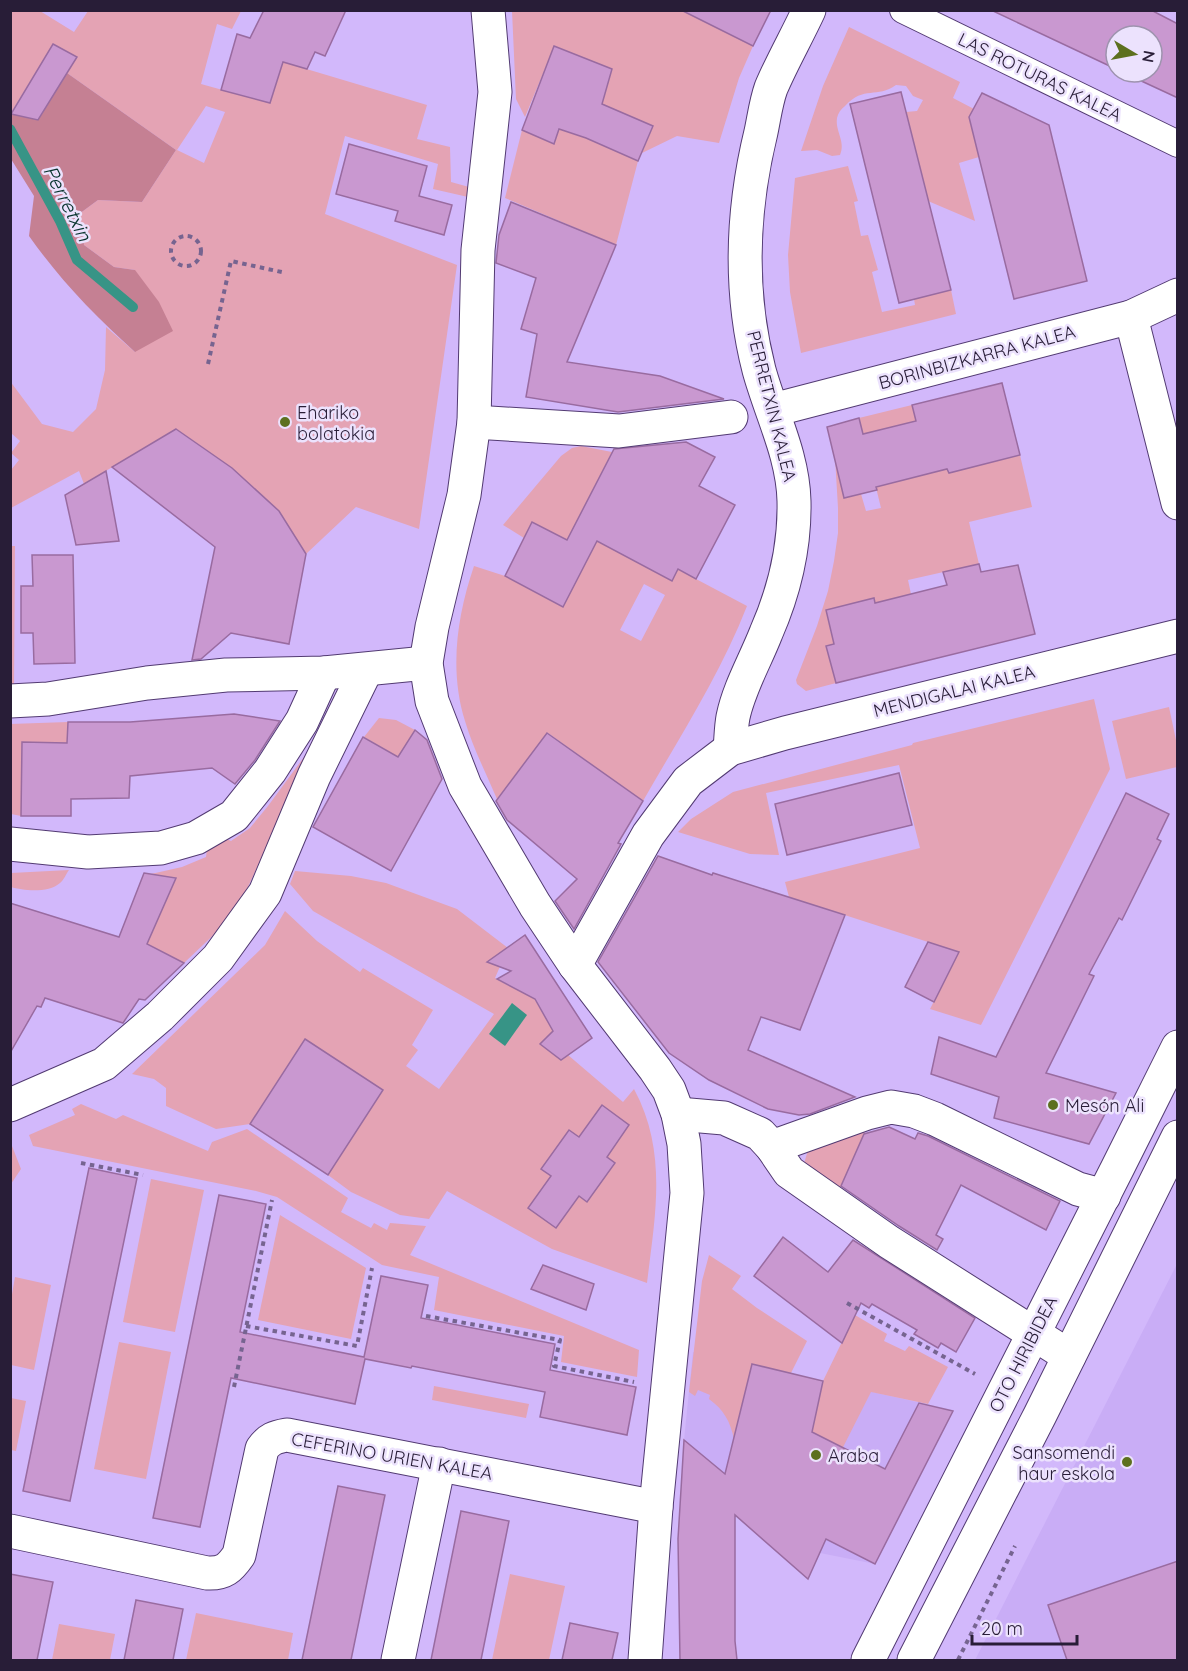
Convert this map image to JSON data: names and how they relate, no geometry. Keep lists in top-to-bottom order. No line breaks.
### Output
{"streets":{"street":["LAS ROTURAS KALEA","BORINBIZKARRA KALEA","PERRETXIN KALEA","MENDIGALAI KALEA","OTO HIRIBIDEA","CEFERINO URIEN KALEA"]},"crossings":[["BORINBIZKARRA KALEA","PERRETXIN KALEA"],["PERRETXIN KALEA","MENDIGALAI KALEA"]],"water":["Perretxin"],"places":["Ehariko bolatokia","Mesón Ali","Araba","Sansomendi haur eskola"],"scale_bar":"20 m","north":"right"}
